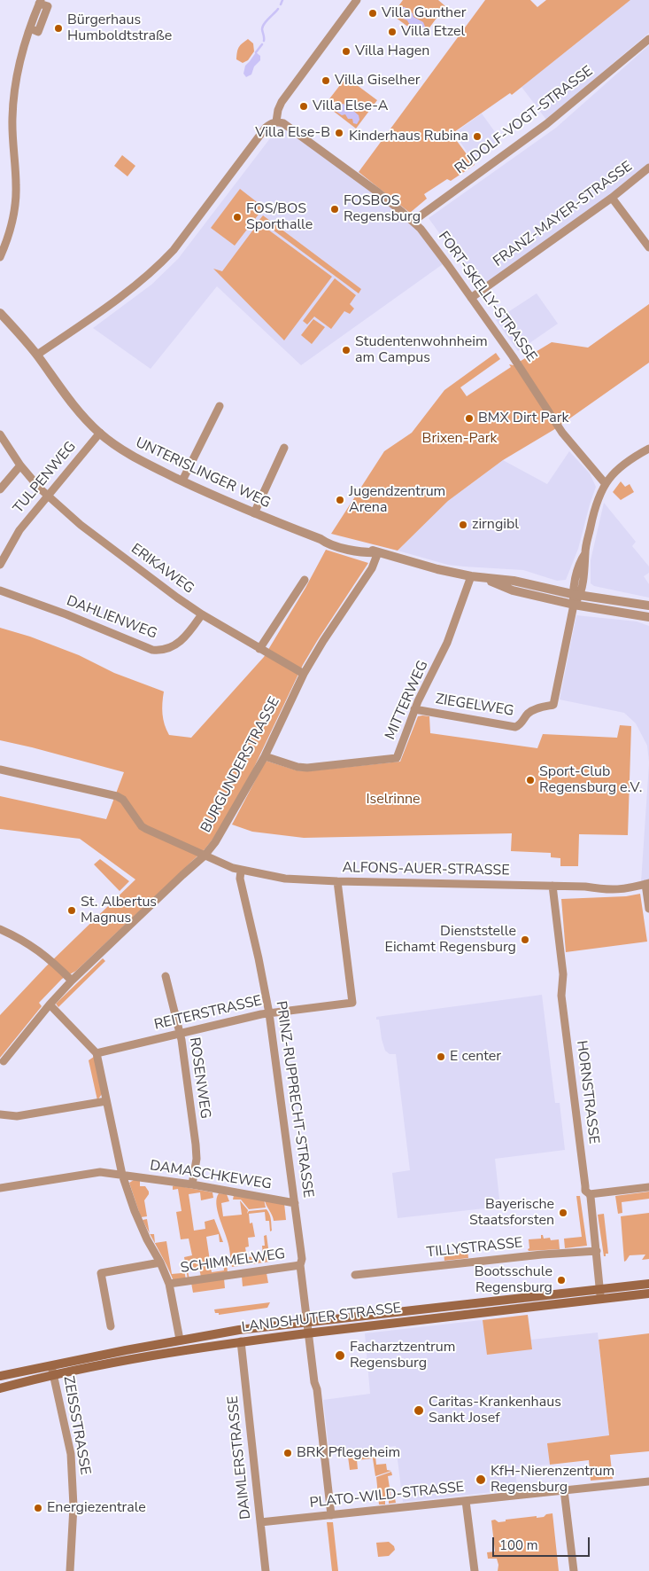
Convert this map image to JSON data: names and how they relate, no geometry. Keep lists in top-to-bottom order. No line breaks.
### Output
{"streets":{"main road":["LANDSHUTER STRASSE"],"street":["RUDOLF-VOGT-STRASSE","FRANZ-MAYER-STRASSE","FORT-SKELLY-STRASSE","UNTERISLINGER WEG","TULPENWEG","ERIKAWEG","DAHLIENWEG","MITTERWEG","ZIEGELWEG","BURGUNDERSTRASSE","ALFONS-AUER-STRASSE","REITERSTRASSE","ROSENWEG","HORNSTRASSE","PRINZ-RUPPRECHT-STRASSE","DAMASCHKEWEG","TILLYSTRASSE","SCHIMMELWEG","ZEISSSTRASSE","DAIMLERSTRASSE","PLATO-WILD-STRASSE"]},"crossings":[["RUDOLF-VOGT-STRASSE","FORT-SKELLY-STRASSE"],["FRANZ-MAYER-STRASSE","FORT-SKELLY-STRASSE"],["UNTERISLINGER WEG","TULPENWEG"],["UNTERISLINGER WEG","MITTERWEG"],["UNTERISLINGER WEG","BURGUNDERSTRASSE"],["TULPENWEG","ERIKAWEG"],["ERIKAWEG","DAHLIENWEG"],["ERIKAWEG","BURGUNDERSTRASSE"],["MITTERWEG","ZIEGELWEG"],["MITTERWEG","BURGUNDERSTRASSE"],["BURGUNDERSTRASSE","ALFONS-AUER-STRASSE"],["ALFONS-AUER-STRASSE","REITERSTRASSE"],["ALFONS-AUER-STRASSE","HORNSTRASSE"],["ALFONS-AUER-STRASSE","PRINZ-RUPPRECHT-STRASSE"],["REITERSTRASSE","ROSENWEG"],["REITERSTRASSE","PRINZ-RUPPRECHT-STRASSE"],["ROSENWEG","DAMASCHKEWEG"],["HORNSTRASSE","TILLYSTRASSE"],["HORNSTRASSE","LANDSHUTER STRASSE"],["PRINZ-RUPPRECHT-STRASSE","DAMASCHKEWEG"],["PRINZ-RUPPRECHT-STRASSE","SCHIMMELWEG"],["PRINZ-RUPPRECHT-STRASSE","LANDSHUTER STRASSE"],["PRINZ-RUPPRECHT-STRASSE","PLATO-WILD-STRASSE"],["LANDSHUTER STRASSE","ZEISSSTRASSE"],["LANDSHUTER STRASSE","DAIMLERSTRASSE"],["DAIMLERSTRASSE","PLATO-WILD-STRASSE"]],"parks":["Brixen-Park","Iselrinne"],"places":["Villa Gunther","Bürgerhaus Humboldtstraße","Villa Etzel","Villa Hagen","Villa Giselher","Villa Else-A","Villa Else-B","Kinderhaus Rubina","FOSBOS Regensburg","FOS/BOS Sporthalle","Studentenwohnheim am Campus","BMX Dirt Park","Jugendzentrum Arena","zirngibl","Sport-Club Regensburg e.V.","St. Albertus Magnus","Dienststelle Eichamt Regensburg","E center","Bayerische Staatsforsten","Bootsschule Regensburg","Facharztzentrum Regensburg","Caritas-Krankenhaus Sankt Josef","BRK Pflegeheim","KfH-Nierenzentrum Regensburg","Energiezentrale"],"scale_bar":"100 m"}
